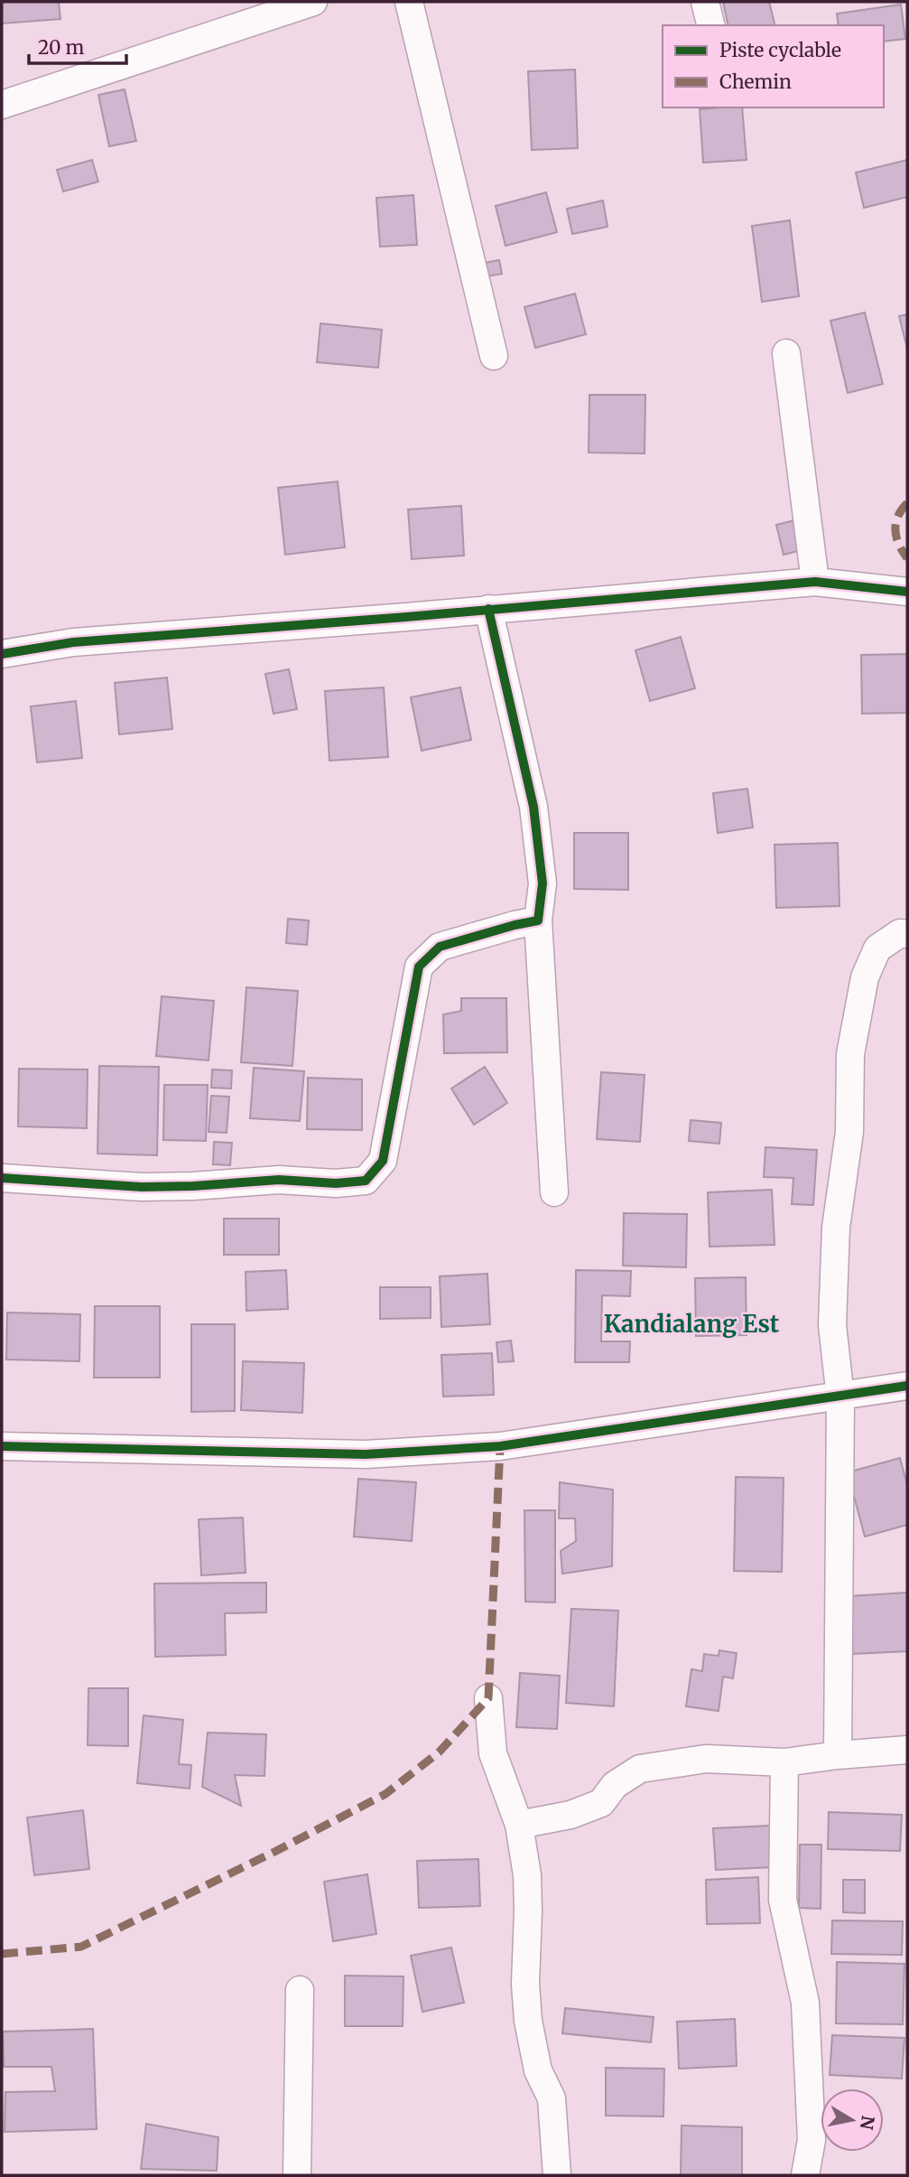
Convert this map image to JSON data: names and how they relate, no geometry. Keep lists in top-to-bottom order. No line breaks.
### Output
{"districts":["Kandialang Est"],"legend":["Piste cyclable","Chemin"],"scale_bar":"20 m","north":"right"}
